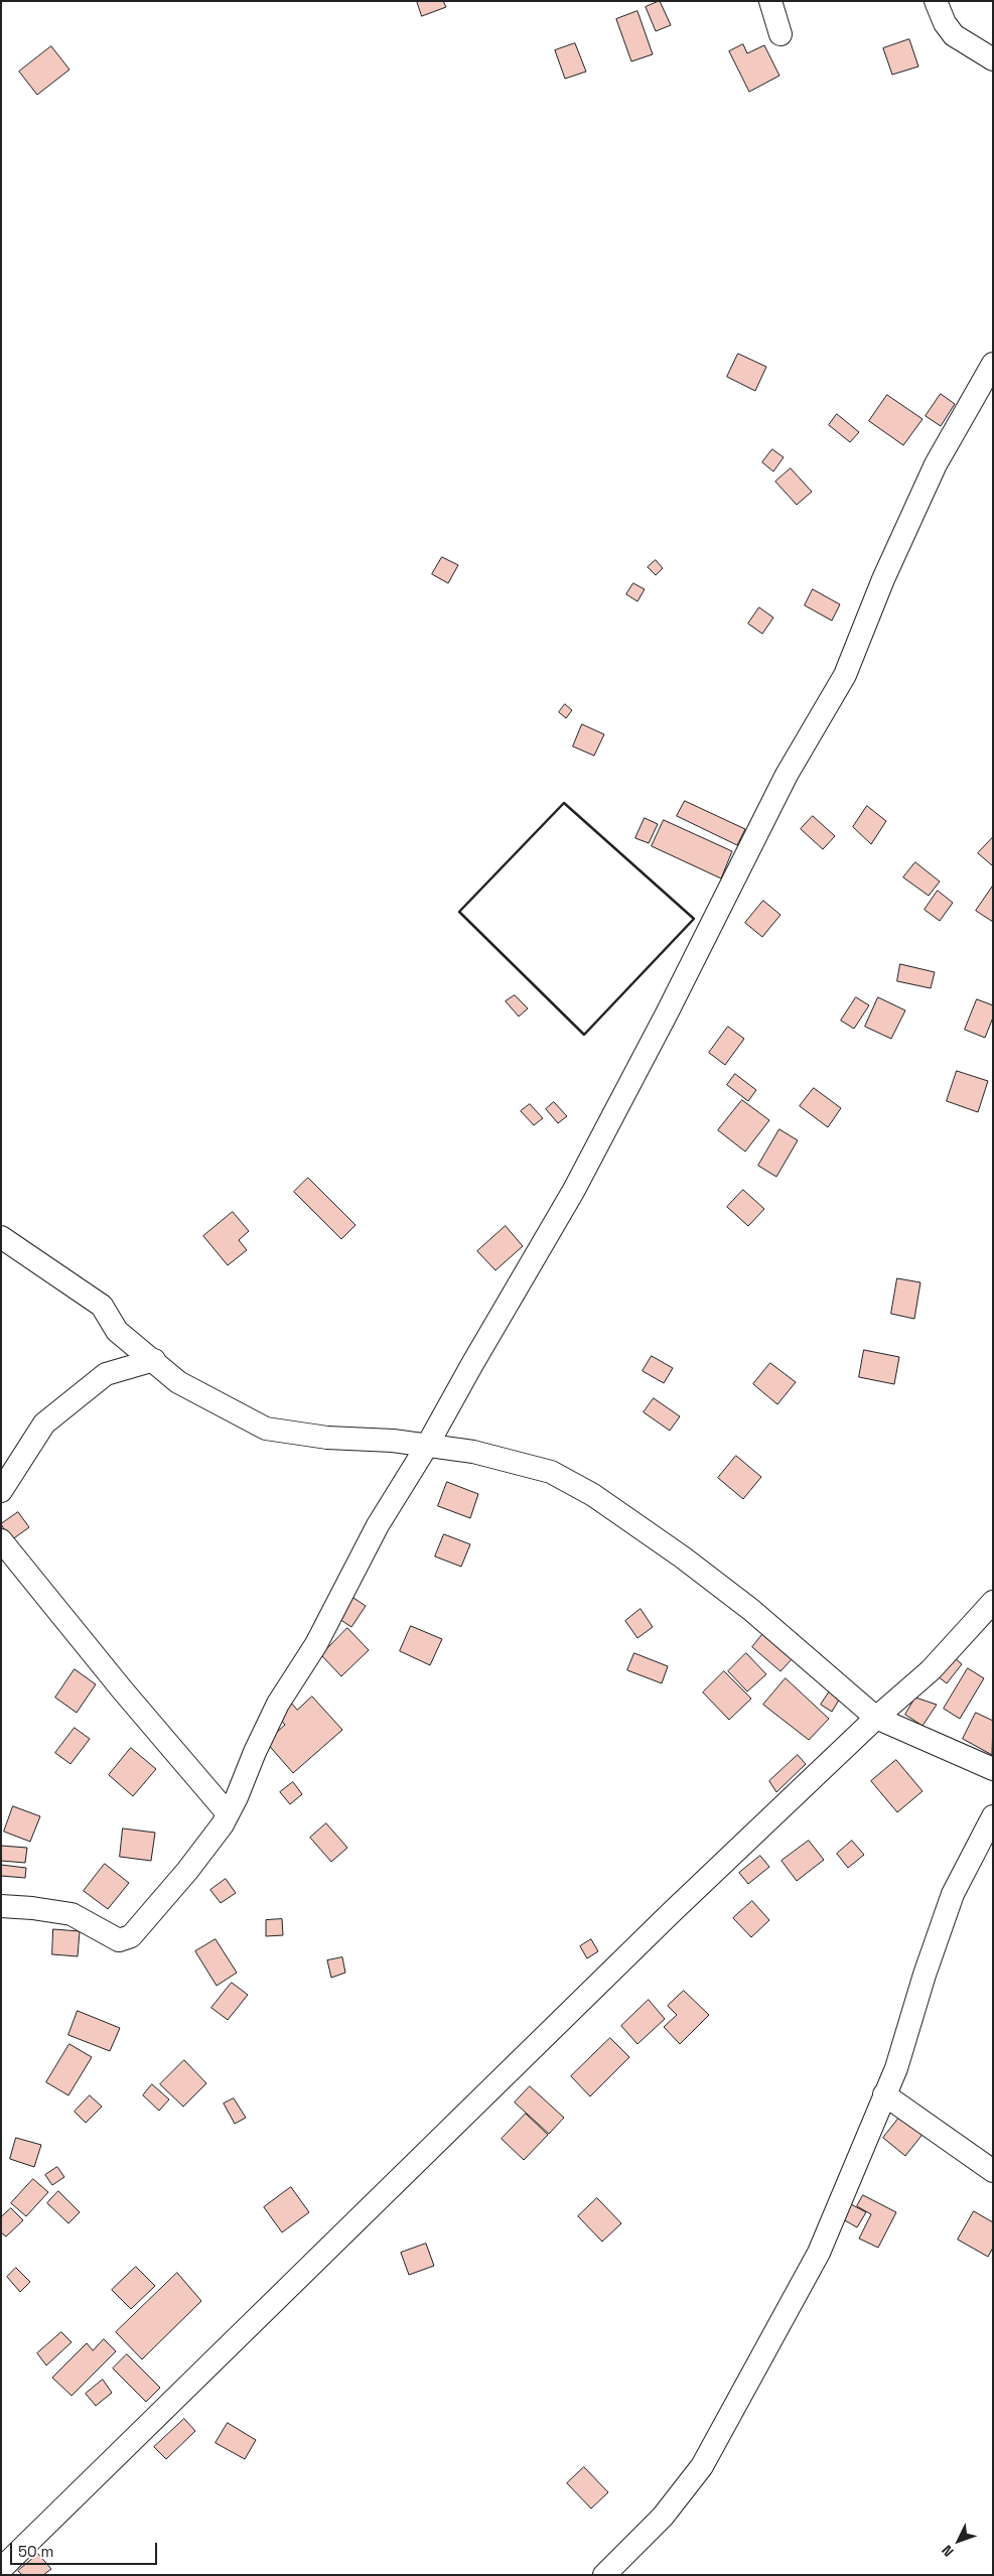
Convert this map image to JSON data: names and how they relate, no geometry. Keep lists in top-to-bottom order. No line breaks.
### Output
{"scale_bar":"50 m","north":"bottom left"}
